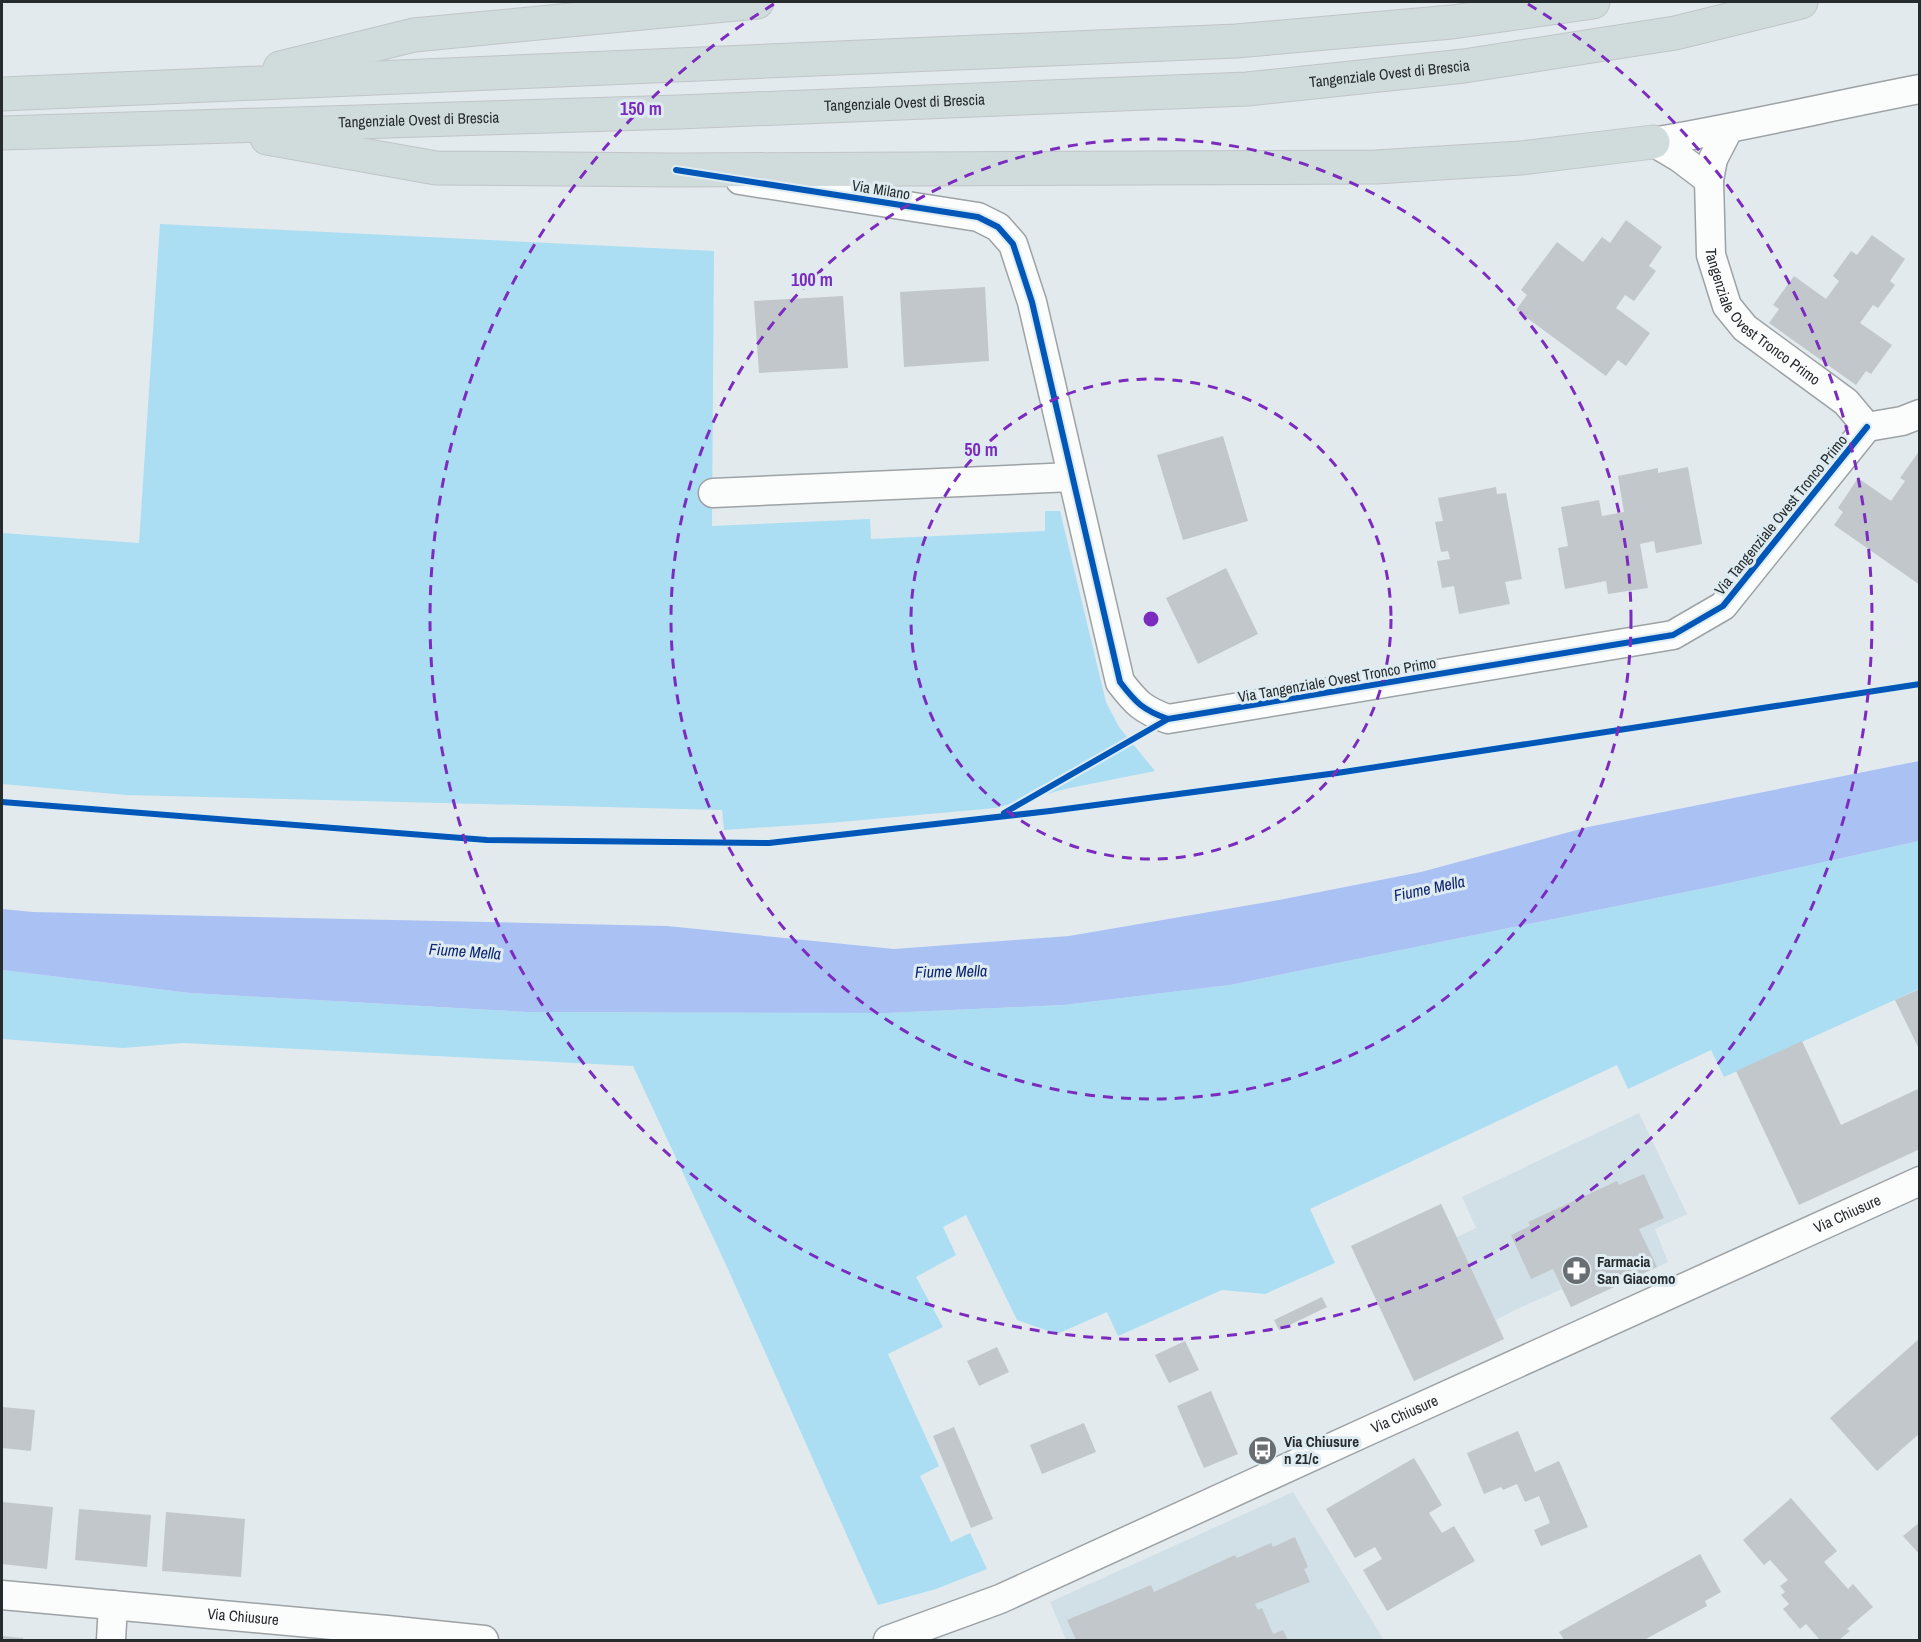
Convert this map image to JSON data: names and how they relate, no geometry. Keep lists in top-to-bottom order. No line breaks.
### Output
{"streets":{"highway":["Tangenziale Ovest di Brescia"],"street":["Via Milano","Tangenziale Ovest Tronco Primo","Via Tangenziale Ovest Tronco Primo","Via Chiusure"]},"crossings":[["Via Milano","Via Tangenziale Ovest Tronco Primo"],["Tangenziale Ovest Tronco Primo","Via Tangenziale Ovest Tronco Primo"]],"water":["Fiume Mella"],"places":{"pharmacy":["Farmacia San Giacomo"],"bus stop":["Via Chiusure n 21/c"]},"rings":["150 m","100 m","50 m"]}
